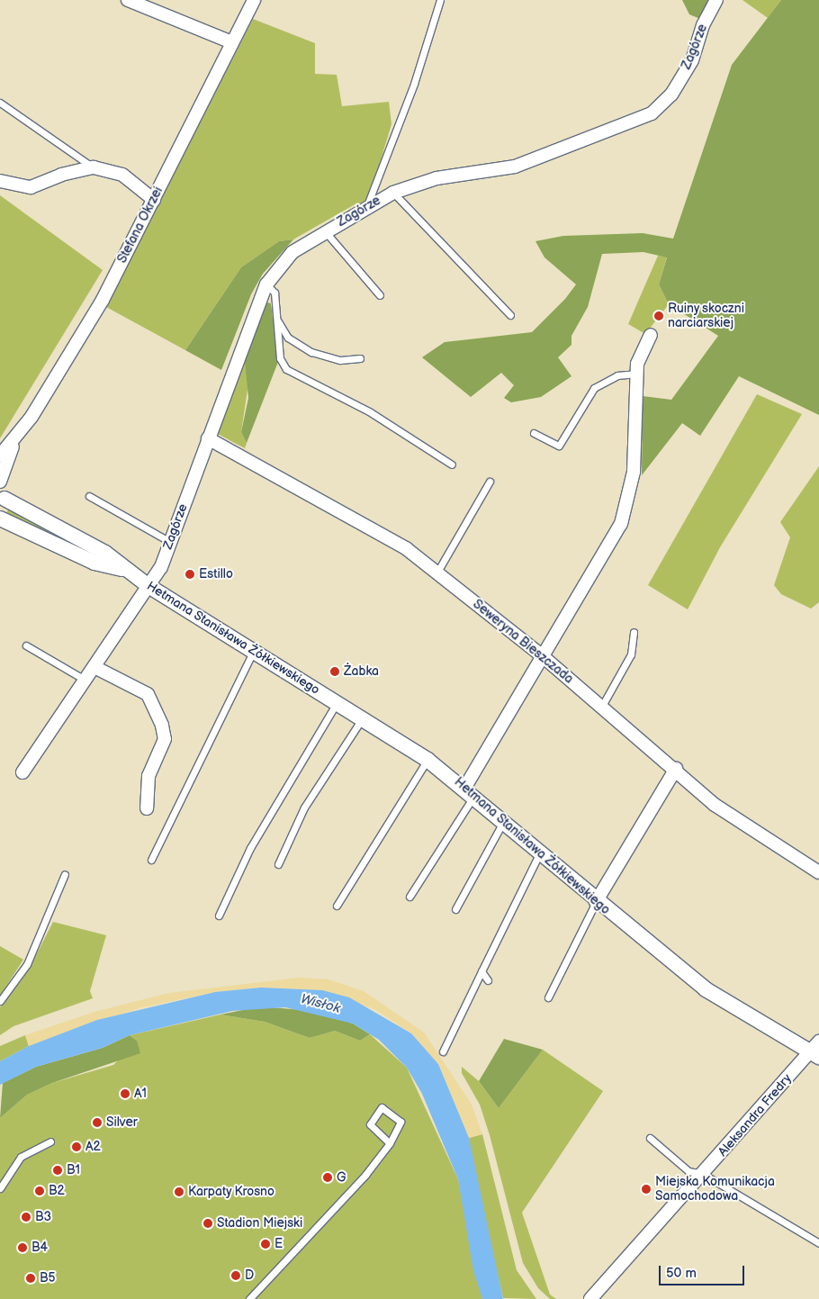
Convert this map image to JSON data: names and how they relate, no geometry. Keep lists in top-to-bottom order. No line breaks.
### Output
{"streets":{"street":["Zagórze","Stefana Okrzei","Hetmana Stanisława Żółkiewskiego","Seweryna Bieszczada","Aleksandra Fredry"]},"crossings":[["Zagórze","Hetmana Stanisława Żółkiewskiego"],["Zagórze","Seweryna Bieszczada"],["Hetmana Stanisława Żółkiewskiego","Aleksandra Fredry"]],"water":["Wisłok"],"places":["Ruiny skoczni narciarskiej","Estillo","Żabka","A1","Silver","A2","B1","G","Miejska Komunikacja Samochodowa","B2","Karpaty Krosno","B3","Stadion Miejski","E","B4","D","B5"],"scale_bar":"50 m"}
